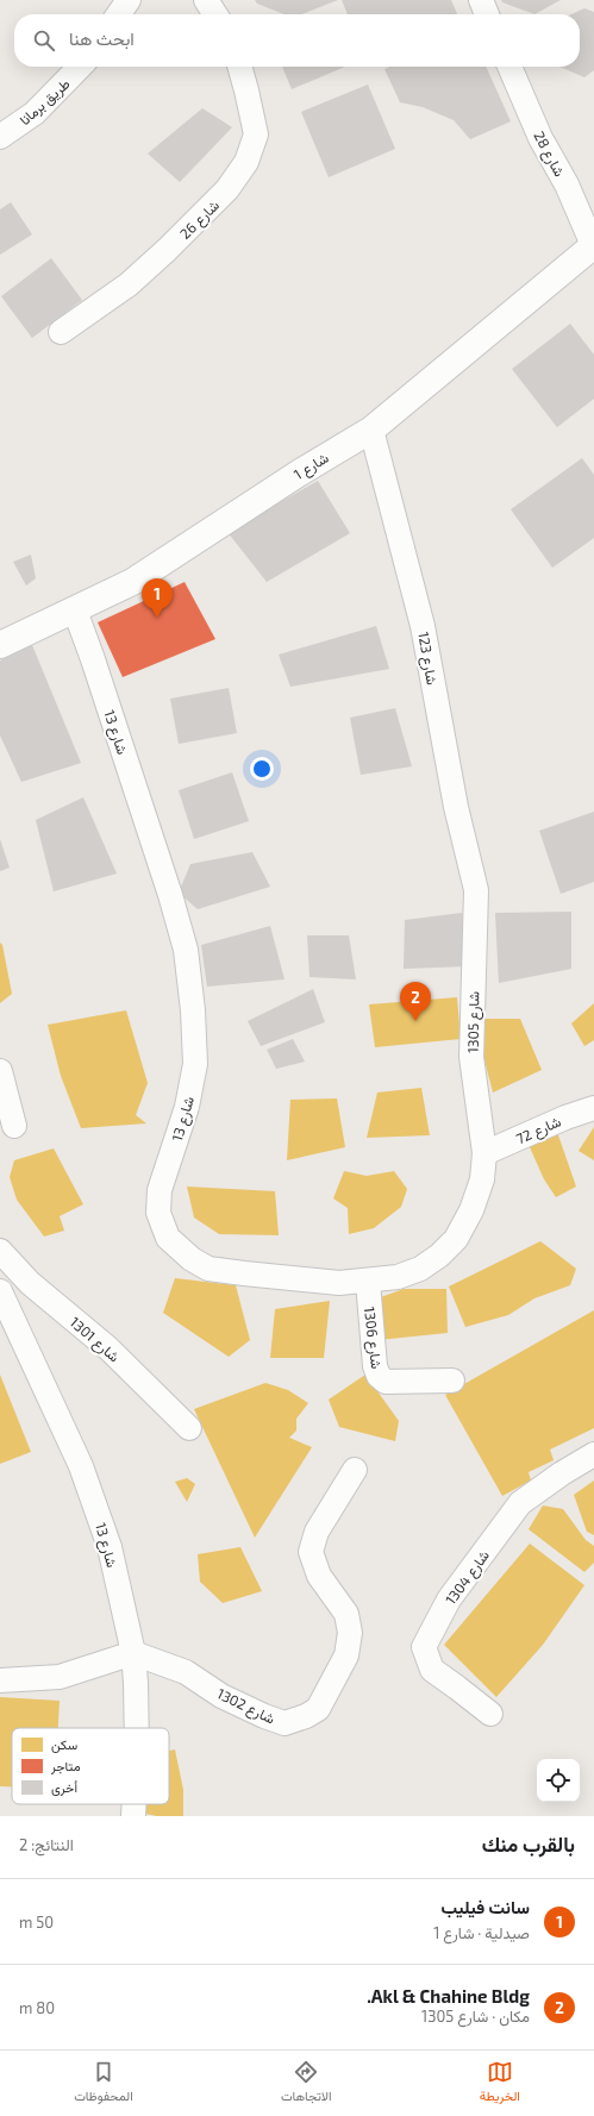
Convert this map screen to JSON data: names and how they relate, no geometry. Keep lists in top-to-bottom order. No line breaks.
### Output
{"streets":{"street":["طريق برمانا","شارع 28","شارع 26","شارع 1","شارع 123","شارع 13","شارع 1305","شارع 72","شارع 1306","شارع 1301","شارع 1304","شارع 1302"]},"crossings":[["شارع 28","شارع 1"],["شارع 1","شارع 123"],["شارع 1","شارع 13"],["شارع 123","شارع 1305"],["شارع 13","شارع 1305"],["شارع 13","شارع 72"],["شارع 13","شارع 1306"],["شارع 13","شارع 1302"],["شارع 1305","شارع 72"]],"legend":["سكن","متاجر","أخرى"],"page":{"search":"ابحث هنا","pins":["1","2"],"heading":["بالقرب منك","النتائج: 2"],"list":[{"mark":"1","name":"سانت فيليب","note":"صيدلية · شارع 1","value":"50 m"},{"mark":"2","name":"Akl & Chahine Bldg.","note":"مكان · شارع 1305","value":"80 m"}],"nav":["الخريطة","الاتجاهات","المحفوظات"]}}
